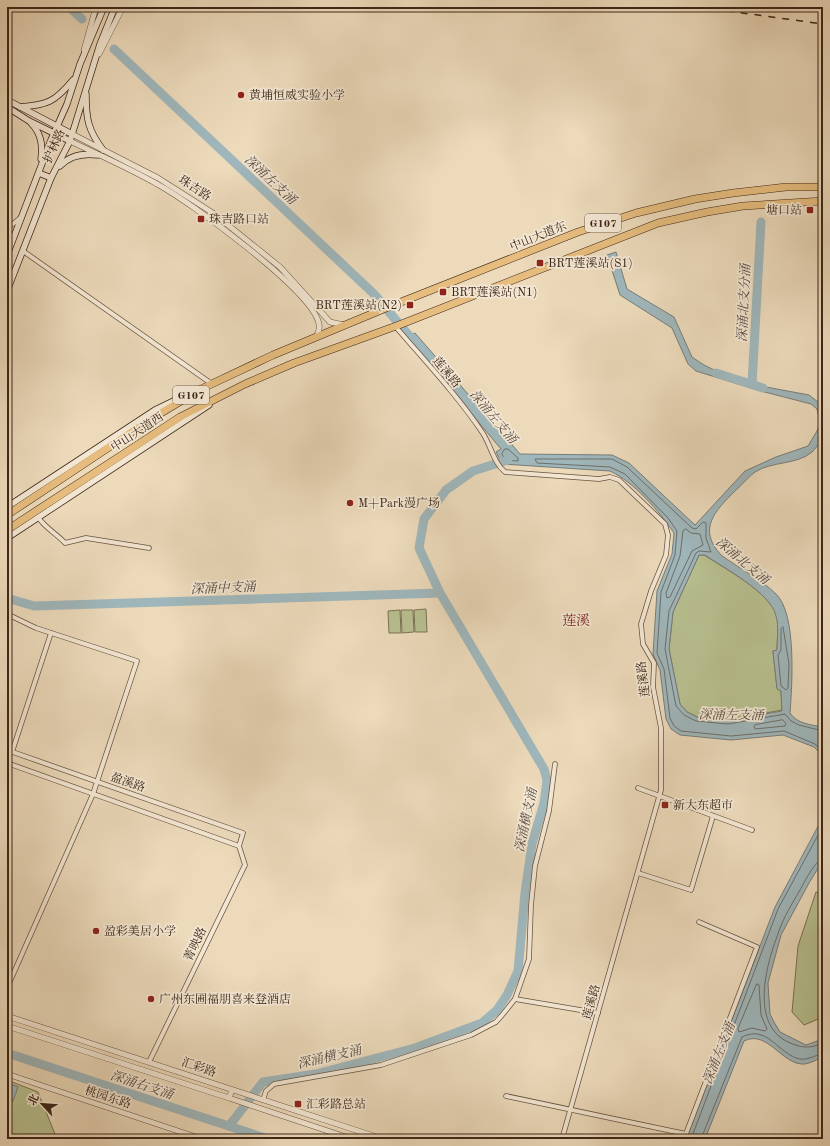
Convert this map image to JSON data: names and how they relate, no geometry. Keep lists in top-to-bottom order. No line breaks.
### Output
{"streets":{"highway":["G107","中山大道东","中山大道西"],"main road":["护林路","珠吉路"],"street":["莲溪路","盈溪路","菁映路","汇彩路","桃园东路"]},"crossings":[["护林路","珠吉路"],["珠吉路","中山大道东"],["珠吉路","中山大道西"],["G107","莲溪路"],["G107","中山大道西"],["中山大道东","中山大道西"],["莲溪路","中山大道西"],["盈溪路","菁映路"],["菁映路","汇彩路"]],"districts":["莲溪"],"water":["深涌左支涌","深涌北支分涌","深涌北支涌","深涌中支涌","深涌横支涌","深涌右支涌"],"places":{"other":["黄埔恒威实验小学","M+Park漫广场","盈彩美居小学","广州东圃福朋喜来登酒店"],"transit":["塘口站","珠吉路口站","BRT莲溪站(S1)","BRT莲溪站(N1)","BRT莲溪站(N2)","新大东超市","汇彩路总站"]},"north":"top left"}
